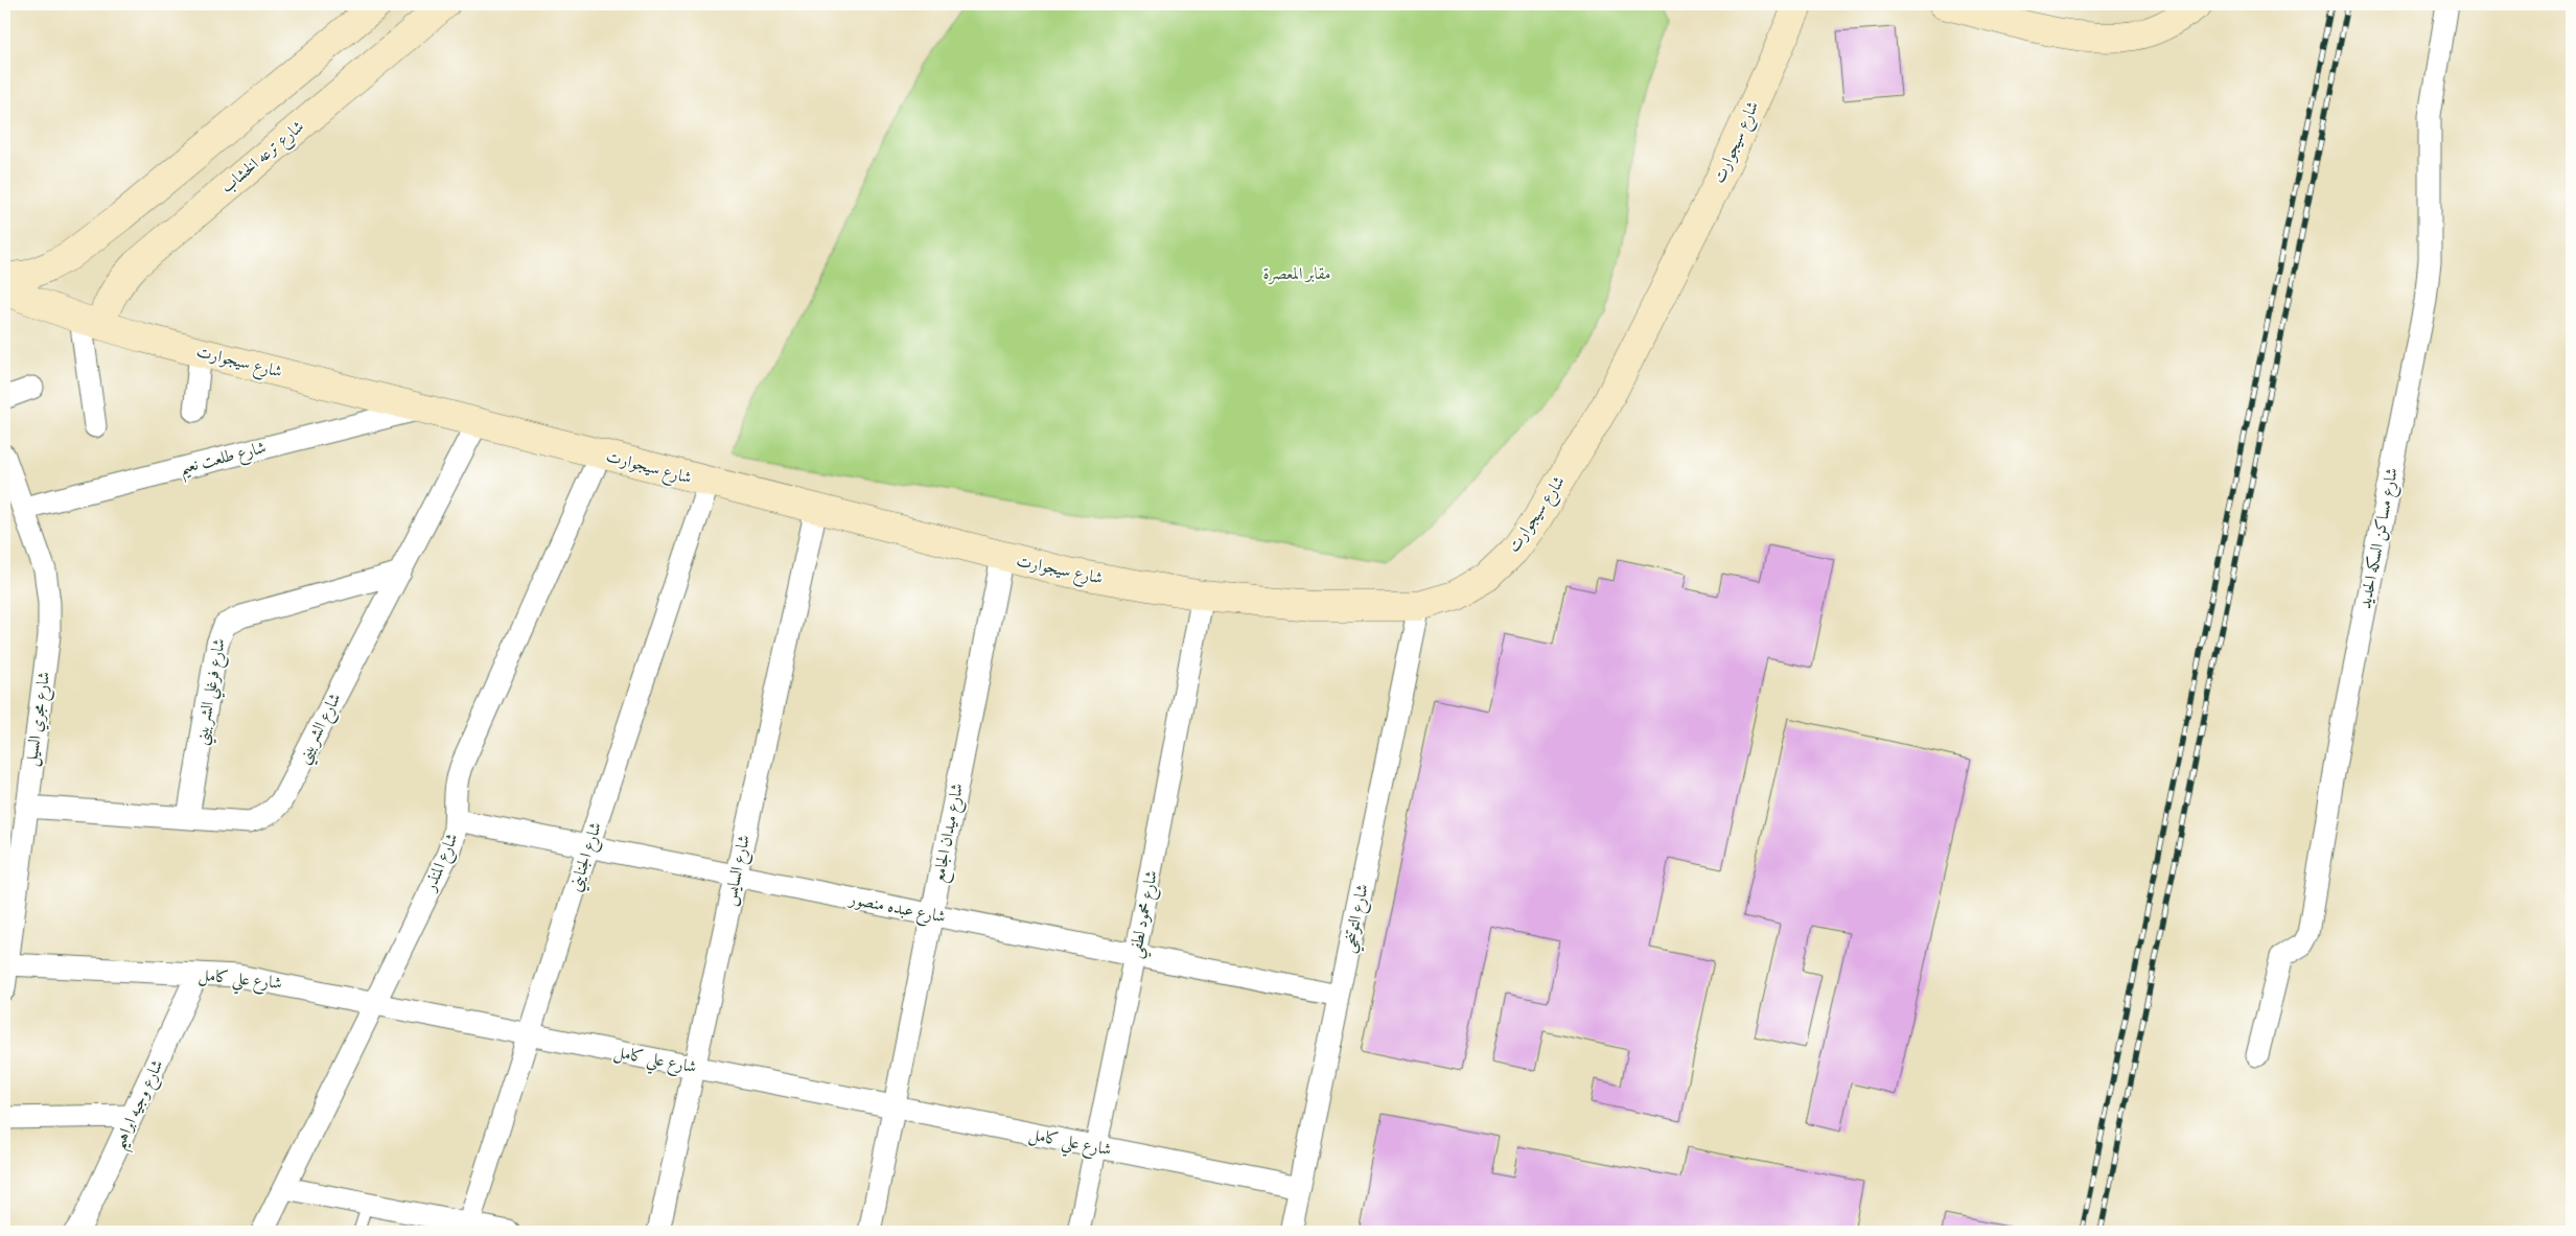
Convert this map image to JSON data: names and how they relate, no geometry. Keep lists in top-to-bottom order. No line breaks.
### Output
{"streets":{"street":["شارع سيجوارت","شارع ترعه الخشاب","شارع طلعت نعيم","شارع مساكن السكه الحديد","شارع فرغلي الشربيني","شارع مجري السيل","شارع الشربيني","شارع ميدان الجامع","شارع الجنايني","شارع المنذر","شارع السايس","شارع عبده منصور","شارع محمود لطفي","شارع التوتنجي","شارع علي كامل","شارع وجيه ابراهيم"]},"crossings":[["شارع سيجوارت","شارع ترعه الخشاب"],["شارع سيجوارت","شارع طلعت نعيم"],["شارع سيجوارت","شارع الشربيني"],["شارع سيجوارت","شارع ميدان الجامع"],["شارع سيجوارت","شارع الجنايني"],["شارع سيجوارت","شارع المنذر"],["شارع سيجوارت","شارع السايس"],["شارع سيجوارت","شارع محمود لطفي"],["شارع سيجوارت","شارع التوتنجي"],["شارع طلعت نعيم","شارع مجري السيل"],["شارع فرغلي الشربيني","شارع الشربيني"],["شارع مجري السيل","شارع الشربيني"],["شارع مجري السيل","شارع علي كامل"],["شارع ميدان الجامع","شارع عبده منصور"],["شارع ميدان الجامع","شارع علي كامل"],["شارع الجنايني","شارع عبده منصور"],["شارع الجنايني","شارع علي كامل"],["شارع المنذر","شارع عبده منصور"],["شارع المنذر","شارع علي كامل"],["شارع السايس","شارع عبده منصور"],["شارع السايس","شارع علي كامل"],["شارع عبده منصور","شارع محمود لطفي"],["شارع عبده منصور","شارع التوتنجي"],["شارع محمود لطفي","شارع علي كامل"],["شارع التوتنجي","شارع علي كامل"],["شارع علي كامل","شارع وجيه ابراهيم"]],"parks":["مقابر المعصرة"]}
